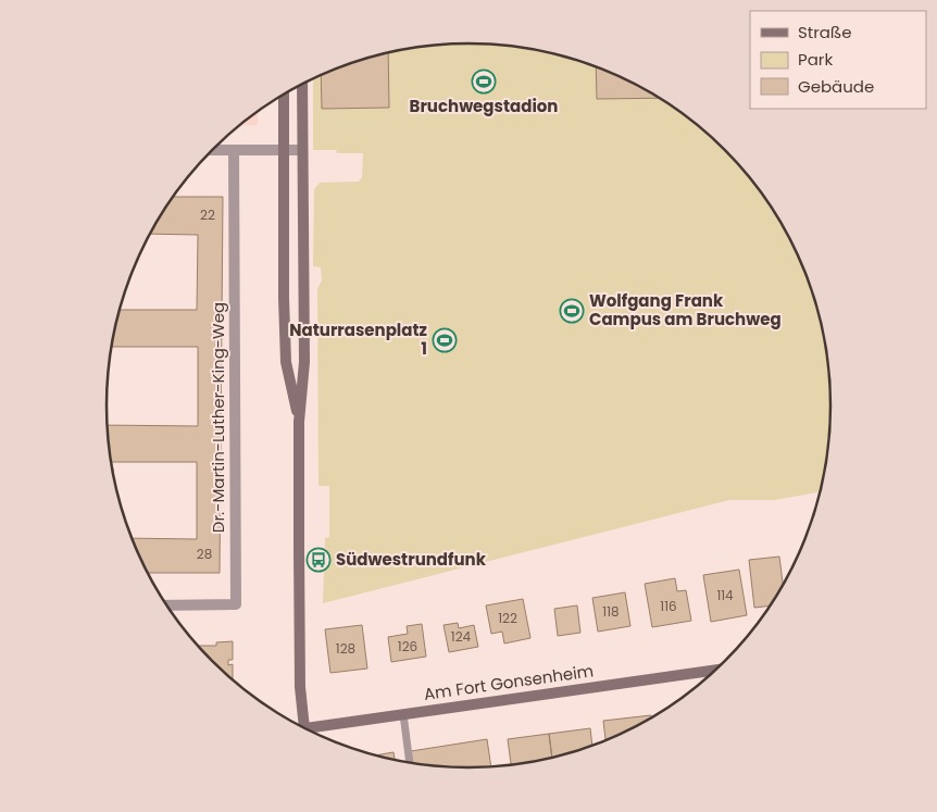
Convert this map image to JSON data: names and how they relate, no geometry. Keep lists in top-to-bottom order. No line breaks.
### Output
{"streets":{"street":["Dr.-Martin-Luther-King-Weg","Am Fort Gonsenheim"]},"places":{"sports":["Bruchwegstadion","Wolfgang Frank Campus am Bruchweg","Naturrasenplatz 1"],"bus stop":["Südwestrundfunk"]},"house_numbers":["22","28","114","116","118","122","124","126","128"],"legend":["Straße","Park","Gebäude"]}
